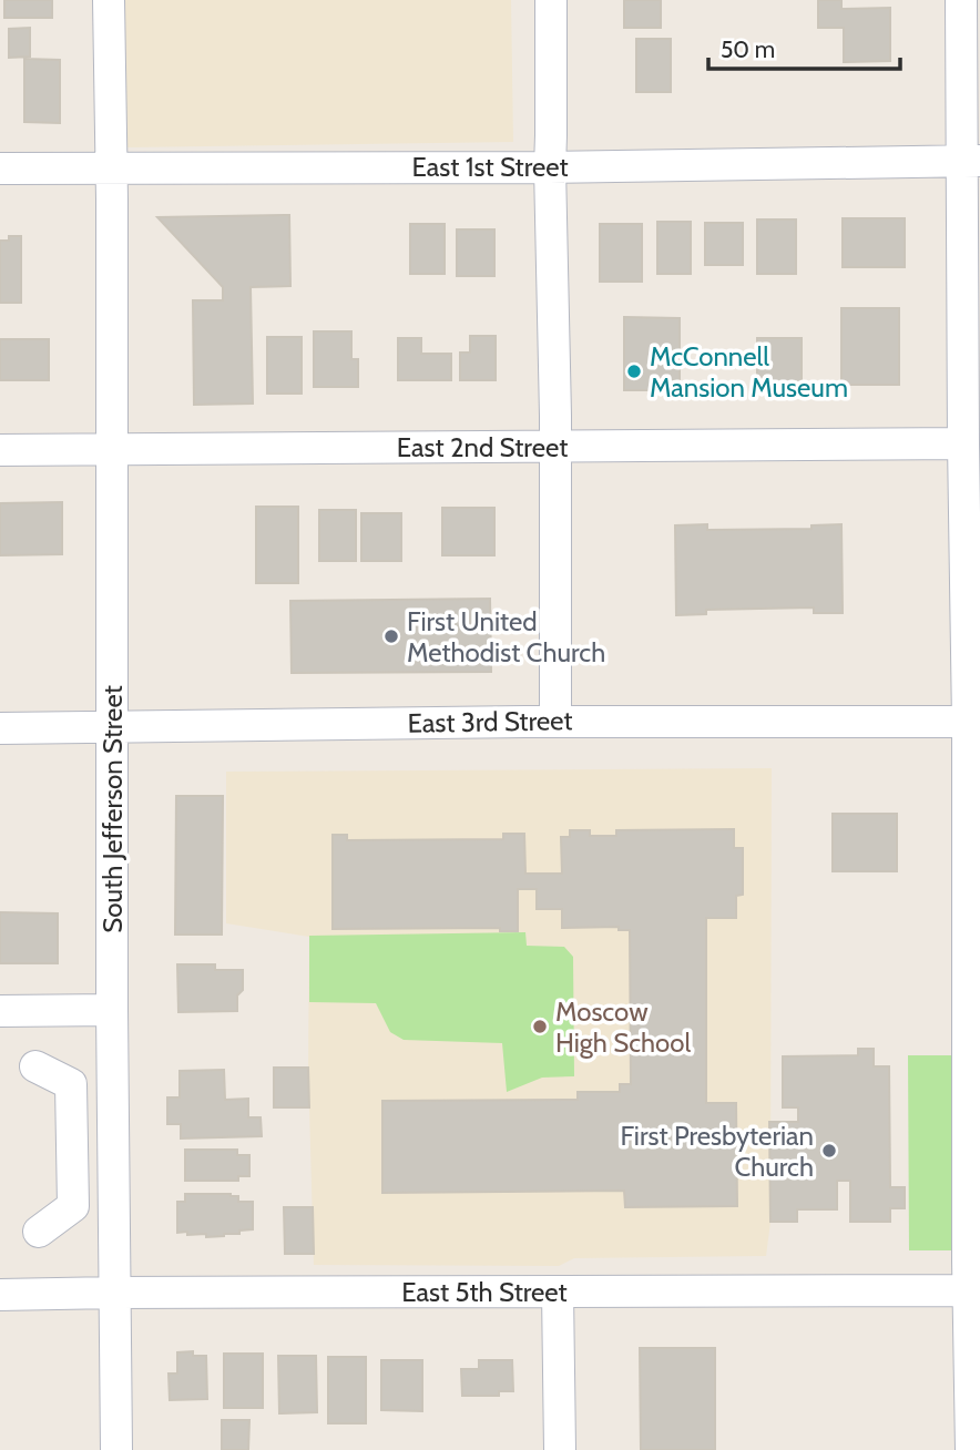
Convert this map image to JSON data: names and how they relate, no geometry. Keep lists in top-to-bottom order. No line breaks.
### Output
{"streets":{"street":["East 1st Street","East 2nd Street","East 3rd Street","South Jefferson Street","East 5th Street"]},"crossings":[["East 1st Street","South Jefferson Street"],["East 2nd Street","South Jefferson Street"],["East 3rd Street","South Jefferson Street"],["South Jefferson Street","East 5th Street"]],"places":["McConnell Mansion Museum","First United Methodist Church","Moscow High School","First Presbyterian Church"],"scale_bar":"50 m"}
